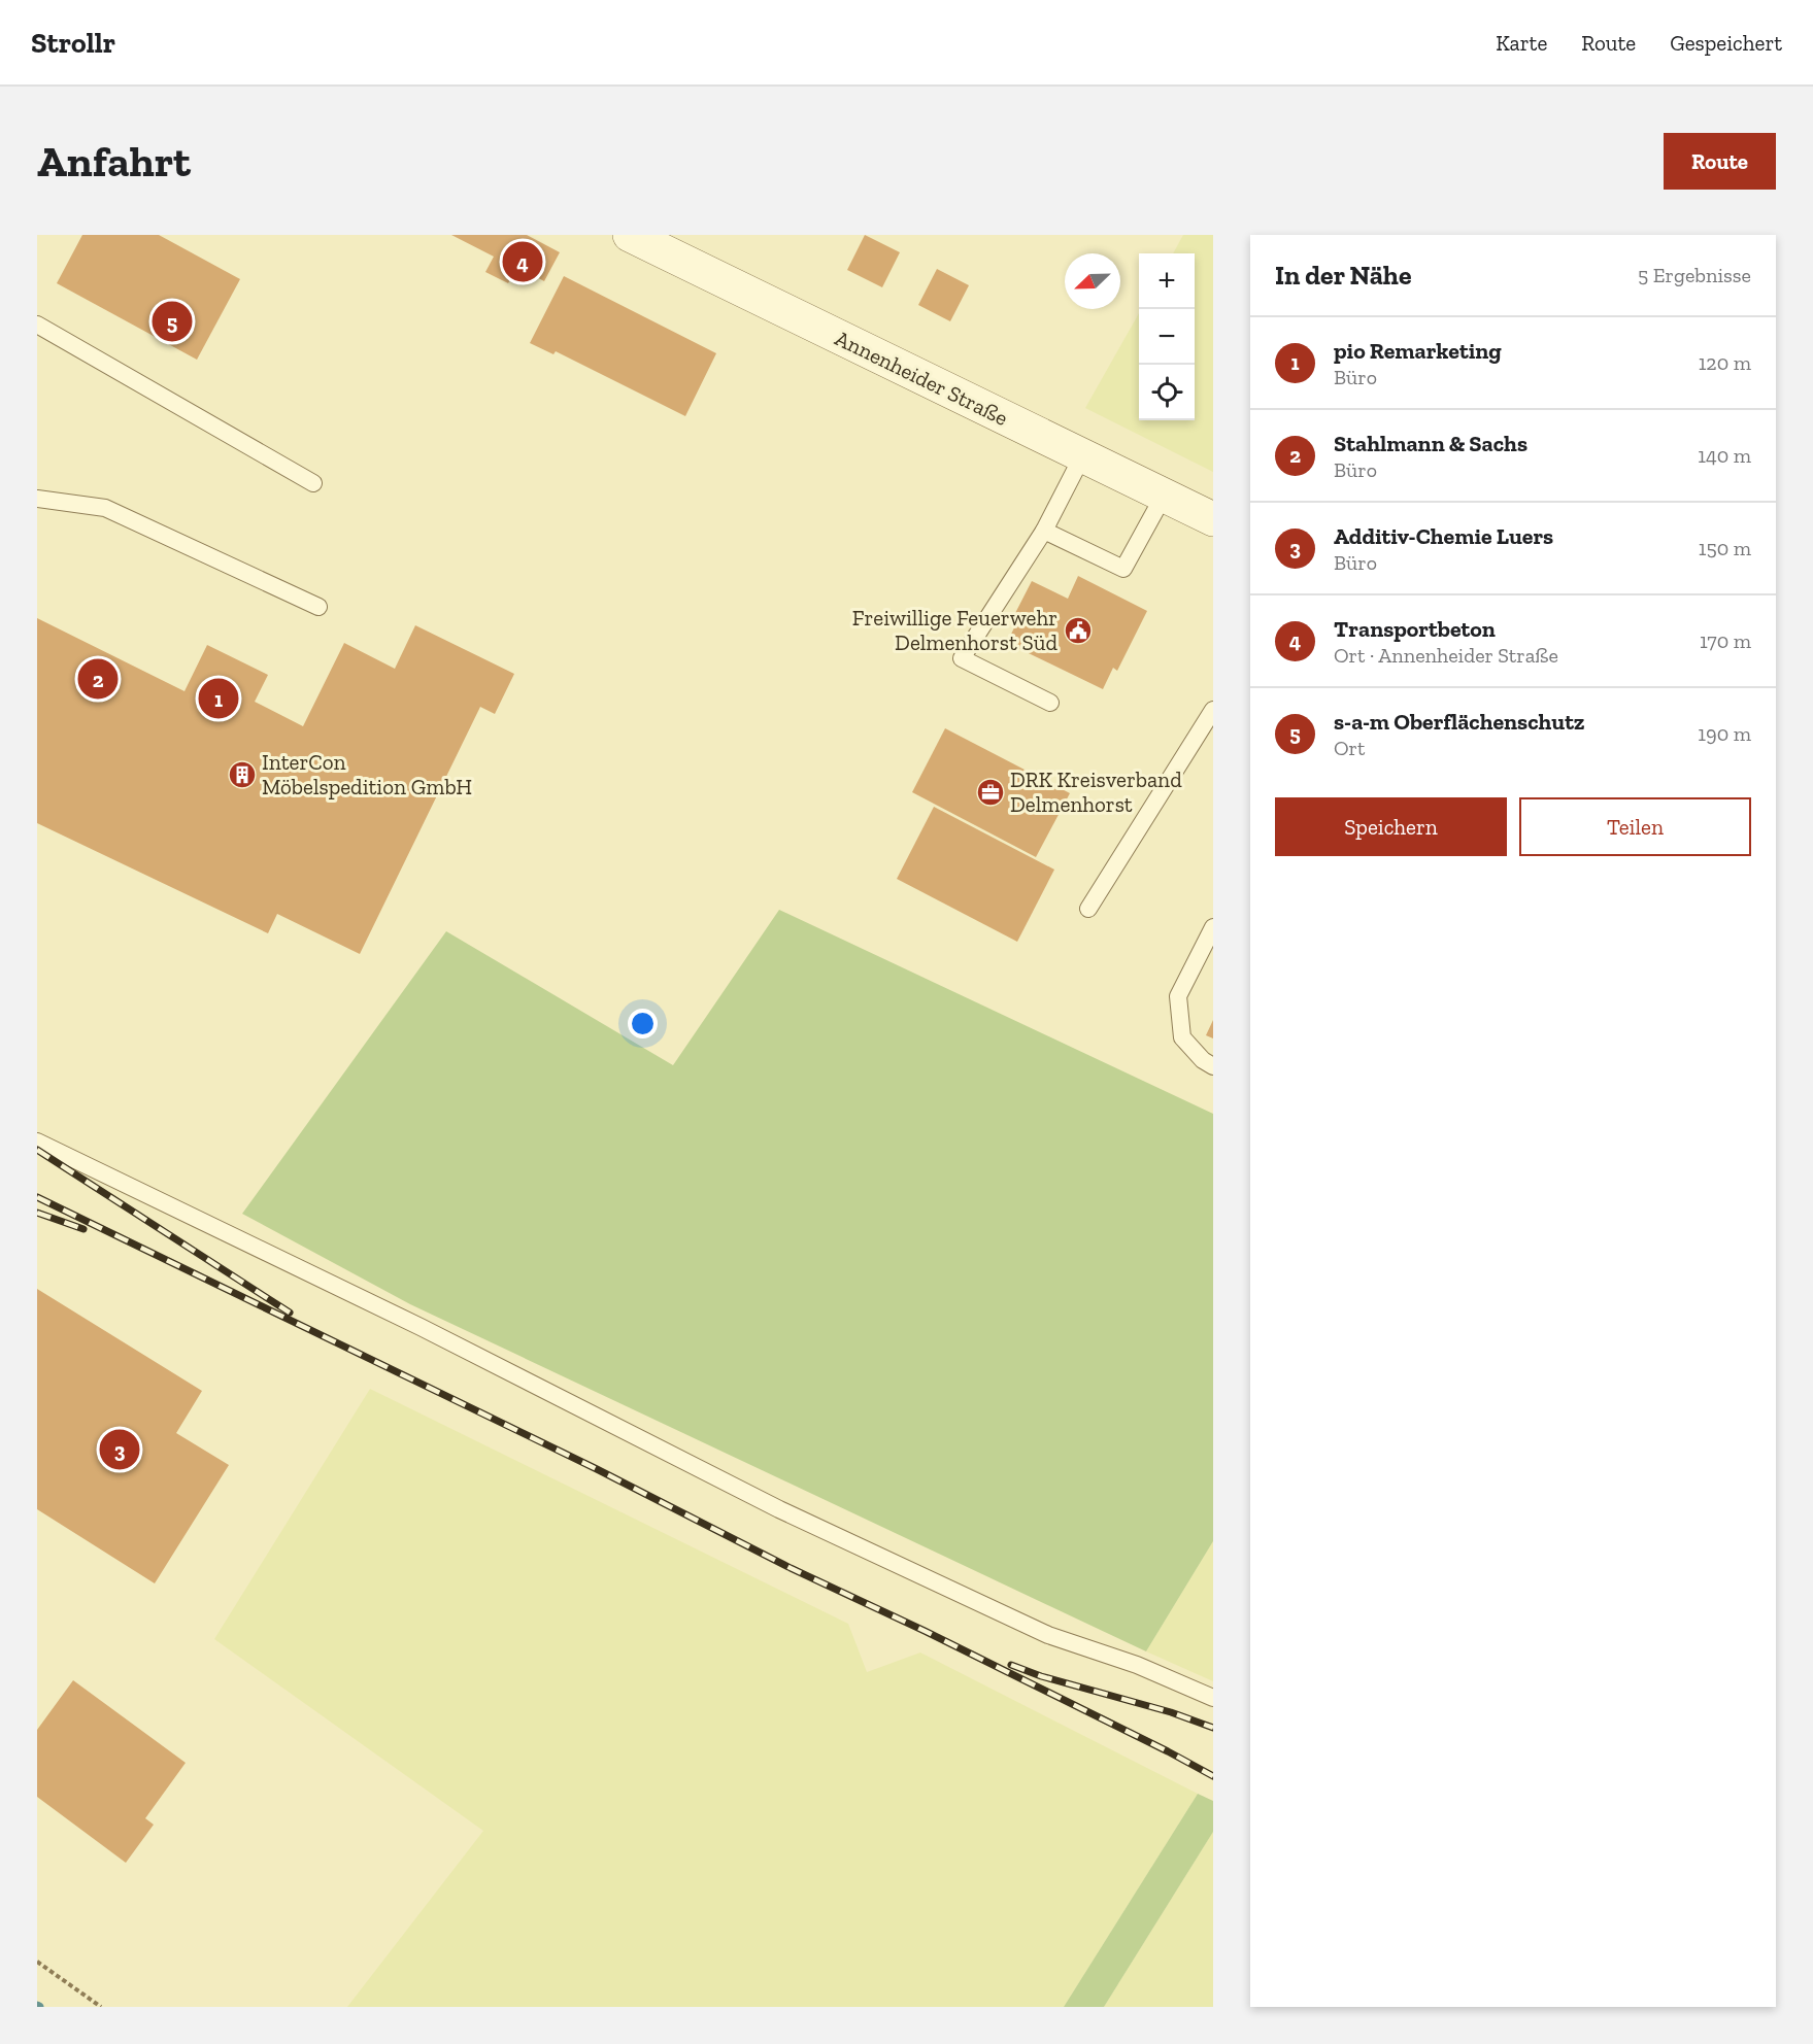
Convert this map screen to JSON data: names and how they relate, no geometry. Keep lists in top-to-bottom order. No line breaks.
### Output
{"streets":{"street":["Annenheider Straße"]},"places":{"public building":["Freiwillige Feuerwehr Delmenhorst Süd"],"building":["InterCon Möbelspedition GmbH"],"office":["DRK Kreisverband Delmenhorst"]},"north":"bottom left","page":{"header":"Strollr","nav":["Karte","Route","Gespeichert"],"buttons":["Route",["Speichern","Teilen"]],"title":"Anfahrt","heading":["In der Nähe","5 Ergebnisse"],"pins":["4","5","2","1","3"],"map_buttons":["+","−"],"list":[{"mark":"1","name":"pio Remarketing","note":"Büro","value":"120 m"},{"mark":"2","name":"Stahlmann & Sachs","note":"Büro","value":"140 m"},{"mark":"3","name":"Additiv-Chemie Luers","note":"Büro","value":"150 m"},{"mark":"4","name":"Transportbeton","note":"Ort · Annenheider Straße","value":"170 m"},{"mark":"5","name":"s-a-m Oberflächenschutz","note":"Ort","value":"190 m"}]}}
